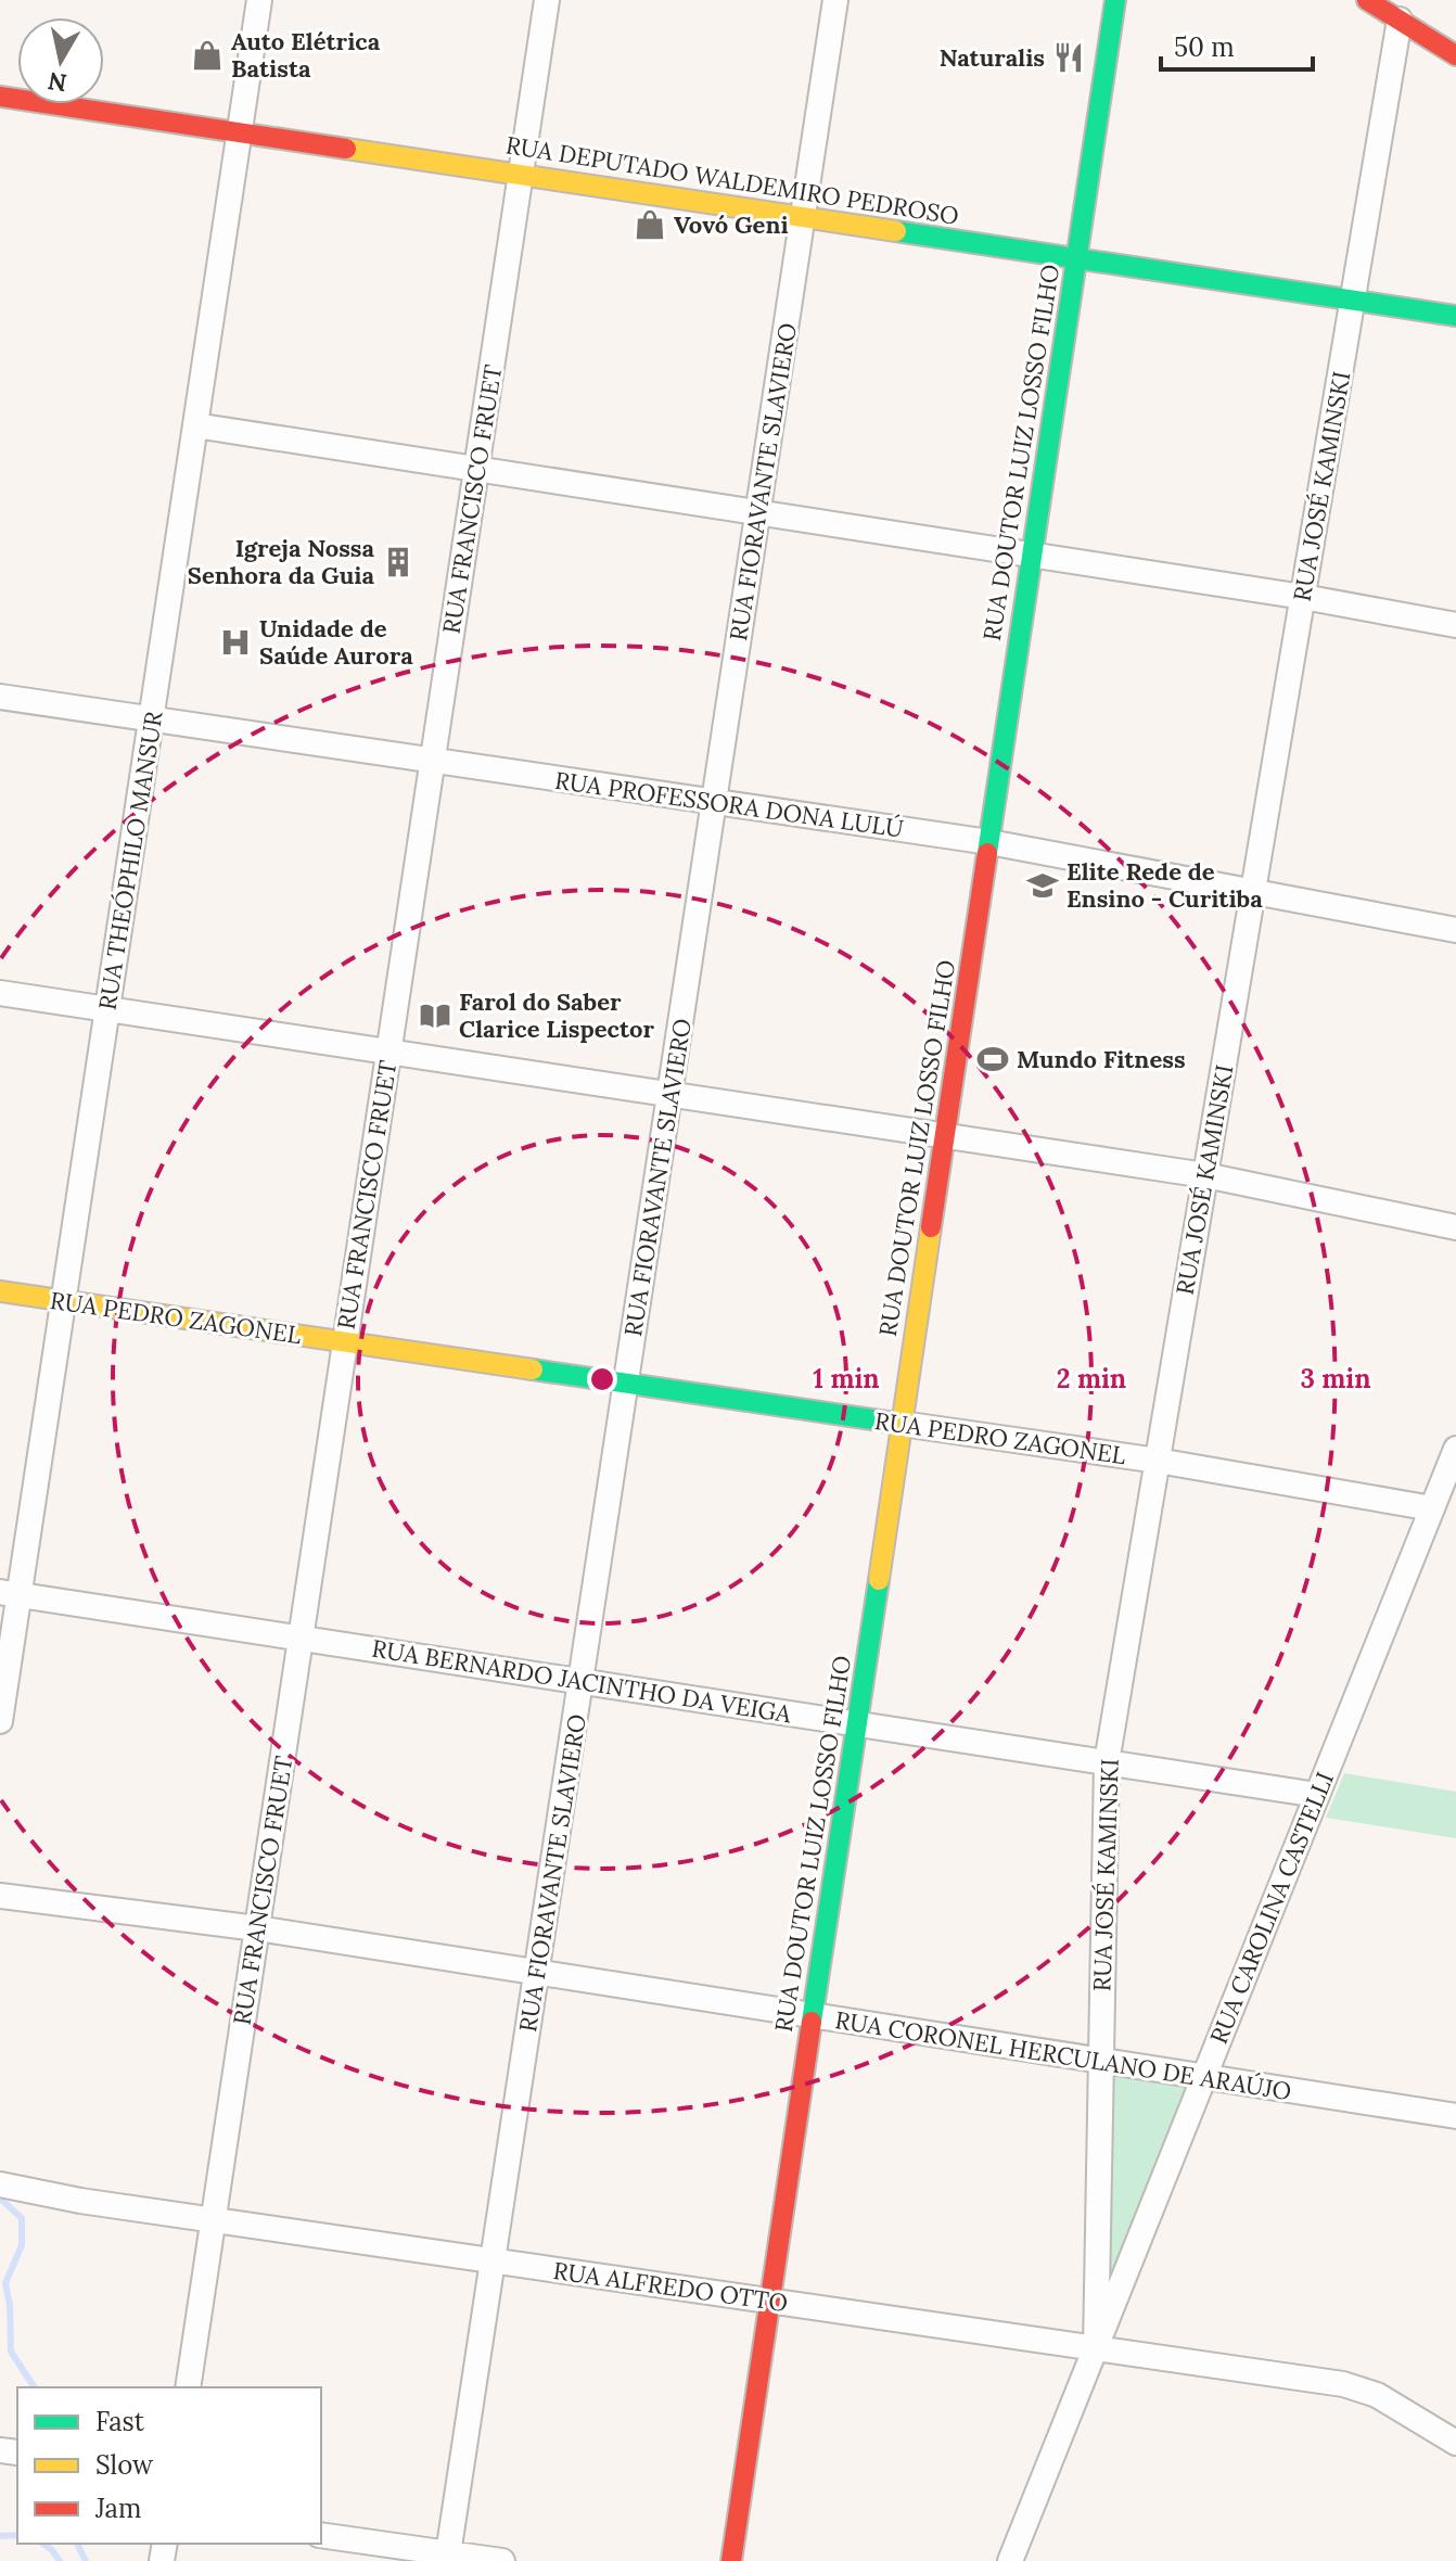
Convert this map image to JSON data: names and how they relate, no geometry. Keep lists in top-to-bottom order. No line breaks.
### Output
{"streets":{"street":["RUA DEPUTADO WALDEMIRO PEDROSO","RUA DOUTOR LUIZ LOSSO FILHO","RUA FIORAVANTE SLAVIERO","RUA JOSÉ KAMINSKI","RUA FRANCISCO FRUET","RUA PROFESSORA DONA LULÚ","RUA THEÓPHILO MANSUR","RUA PEDRO ZAGONEL","RUA BERNARDO JACINTHO DA VEIGA","RUA CAROLINA CASTELLI","RUA CORONEL HERCULANO DE ARAÚJO","RUA ALFREDO OTTO"]},"crossings":[["RUA DEPUTADO WALDEMIRO PEDROSO","RUA DOUTOR LUIZ LOSSO FILHO"],["RUA DEPUTADO WALDEMIRO PEDROSO","RUA FIORAVANTE SLAVIERO"],["RUA DEPUTADO WALDEMIRO PEDROSO","RUA JOSÉ KAMINSKI"],["RUA DEPUTADO WALDEMIRO PEDROSO","RUA FRANCISCO FRUET"],["RUA DEPUTADO WALDEMIRO PEDROSO","RUA THEÓPHILO MANSUR"],["RUA DOUTOR LUIZ LOSSO FILHO","RUA PROFESSORA DONA LULÚ"],["RUA DOUTOR LUIZ LOSSO FILHO","RUA PEDRO ZAGONEL"],["RUA DOUTOR LUIZ LOSSO FILHO","RUA BERNARDO JACINTHO DA VEIGA"],["RUA DOUTOR LUIZ LOSSO FILHO","RUA CORONEL HERCULANO DE ARAÚJO"],["RUA DOUTOR LUIZ LOSSO FILHO","RUA ALFREDO OTTO"],["RUA FIORAVANTE SLAVIERO","RUA PROFESSORA DONA LULÚ"],["RUA FIORAVANTE SLAVIERO","RUA PEDRO ZAGONEL"],["RUA FIORAVANTE SLAVIERO","RUA BERNARDO JACINTHO DA VEIGA"],["RUA FIORAVANTE SLAVIERO","RUA CORONEL HERCULANO DE ARAÚJO"],["RUA FIORAVANTE SLAVIERO","RUA ALFREDO OTTO"],["RUA JOSÉ KAMINSKI","RUA PROFESSORA DONA LULÚ"],["RUA JOSÉ KAMINSKI","RUA PEDRO ZAGONEL"],["RUA JOSÉ KAMINSKI","RUA BERNARDO JACINTHO DA VEIGA"],["RUA JOSÉ KAMINSKI","RUA CAROLINA CASTELLI"],["RUA JOSÉ KAMINSKI","RUA CORONEL HERCULANO DE ARAÚJO"],["RUA JOSÉ KAMINSKI","RUA ALFREDO OTTO"],["RUA FRANCISCO FRUET","RUA PROFESSORA DONA LULÚ"],["RUA FRANCISCO FRUET","RUA PEDRO ZAGONEL"],["RUA FRANCISCO FRUET","RUA BERNARDO JACINTHO DA VEIGA"],["RUA FRANCISCO FRUET","RUA CORONEL HERCULANO DE ARAÚJO"],["RUA FRANCISCO FRUET","RUA ALFREDO OTTO"],["RUA PROFESSORA DONA LULÚ","RUA THEÓPHILO MANSUR"],["RUA THEÓPHILO MANSUR","RUA PEDRO ZAGONEL"],["RUA THEÓPHILO MANSUR","RUA BERNARDO JACINTHO DA VEIGA"],["RUA PEDRO ZAGONEL","RUA CAROLINA CASTELLI"],["RUA BERNARDO JACINTHO DA VEIGA","RUA CAROLINA CASTELLI"],["RUA CAROLINA CASTELLI","RUA CORONEL HERCULANO DE ARAÚJO"],["RUA CAROLINA CASTELLI","RUA ALFREDO OTTO"]],"places":{"shop":["Auto Elétrica Batista","Vovó Geni"],"restaurant":["Naturalis"],"building":["Igreja Nossa Senhora da Guia"],"hospital":["Unidade de Saúde Aurora"],"school or university":["Elite Rede de Ensino - Curitiba"],"library":["Farol do Saber Clarice Lispector"],"sports":["Mundo Fitness"]},"legend":["Fast","Slow","Jam"],"scale_bar":"50 m","north":"bottom","rings":["1 min","2 min","3 min"]}
